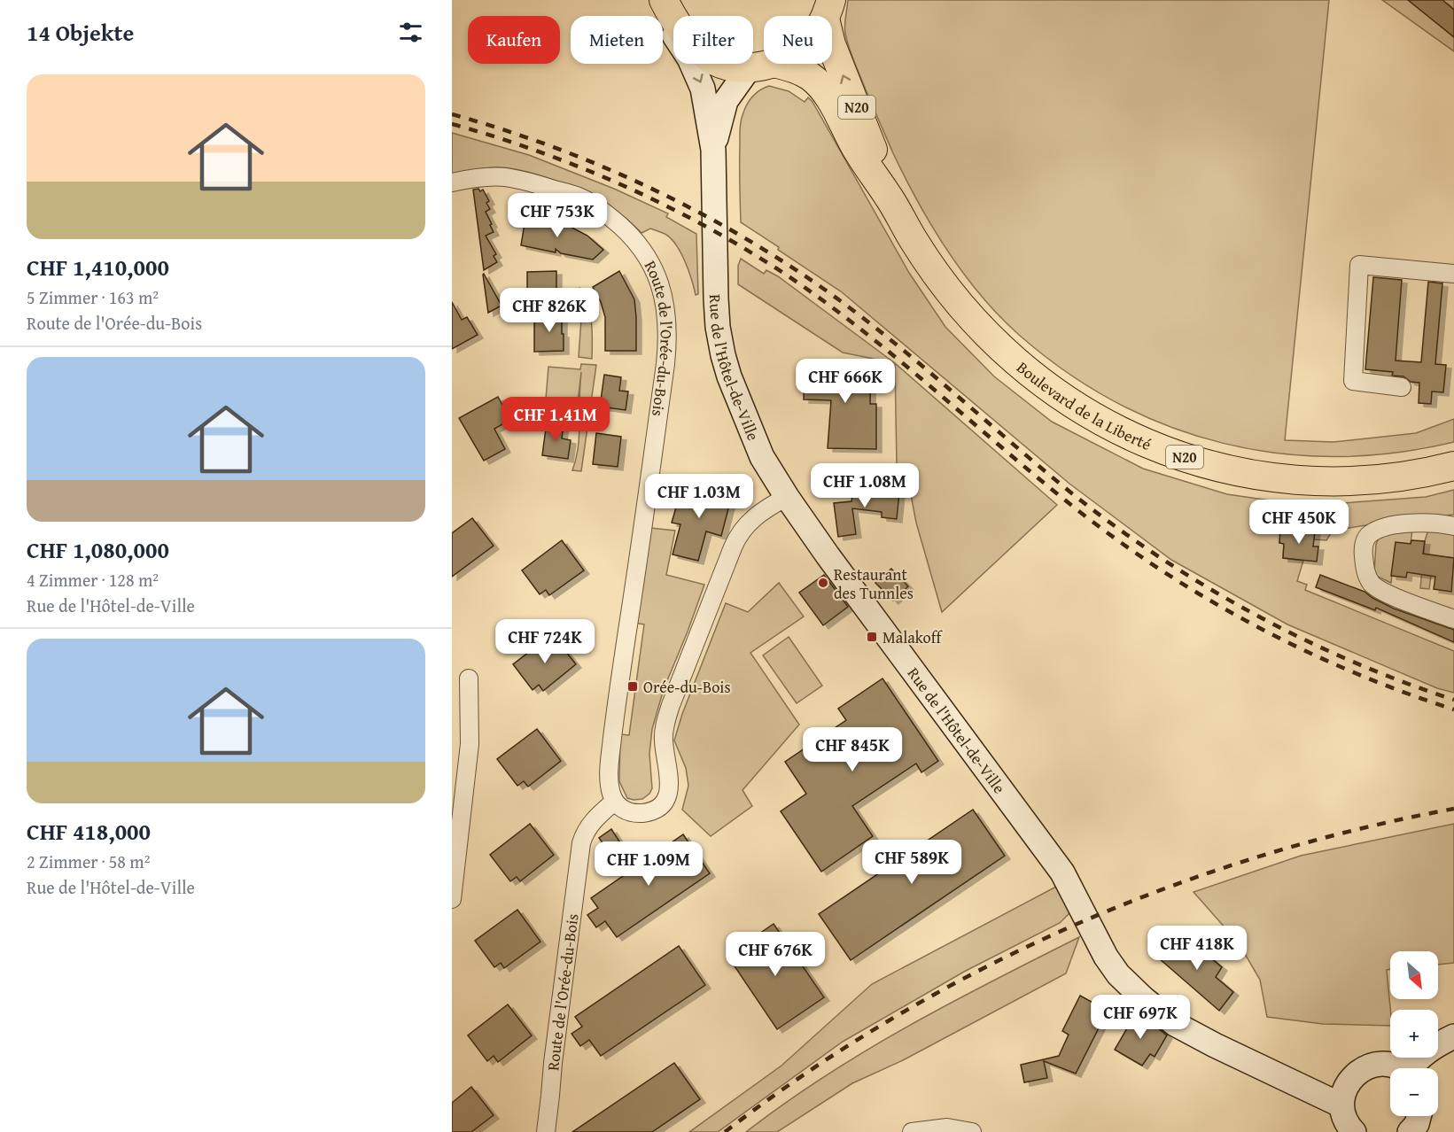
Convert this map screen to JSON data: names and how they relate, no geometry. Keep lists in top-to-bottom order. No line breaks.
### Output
{"streets":{"main road":["N20","Rue de l'Hôtel-de-Ville","Boulevard de la Liberté"],"street":["Route de l'Orée-du-Bois"]},"crossings":[["N20","Rue de l'Hôtel-de-Ville"],["N20","Boulevard de la Liberté"],["Rue de l'Hôtel-de-Ville","Boulevard de la Liberté"]],"places":{"other":["Restaurant des Tunnles"],"transit":["Malakoff","Orée-du-Bois"]},"north":"bottom right","page":{"heading":"14 Objekte","chip":["Kaufen","Mieten","Filter","Neu"],"list":[{"name":"CHF 1,410,000","note":"5 Zimmer · 163 m² · Route de l'Orée-du-Bois"},{"name":"CHF 1,080,000","note":"4 Zimmer · 128 m² · Rue de l'Hôtel-de-Ville"},{"name":"CHF 418,000","note":"2 Zimmer · 58 m² · Rue de l'Hôtel-de-Ville"}],"price":["CHF 753K","CHF 826K","CHF 666K","CHF 1.41M","CHF 1.08M","CHF 1.03M","CHF 450K","CHF 724K","CHF 845K","CHF 589K","CHF 1.09M","CHF 418K","CHF 676K","CHF 697K"],"map_buttons":["+","−"]}}
